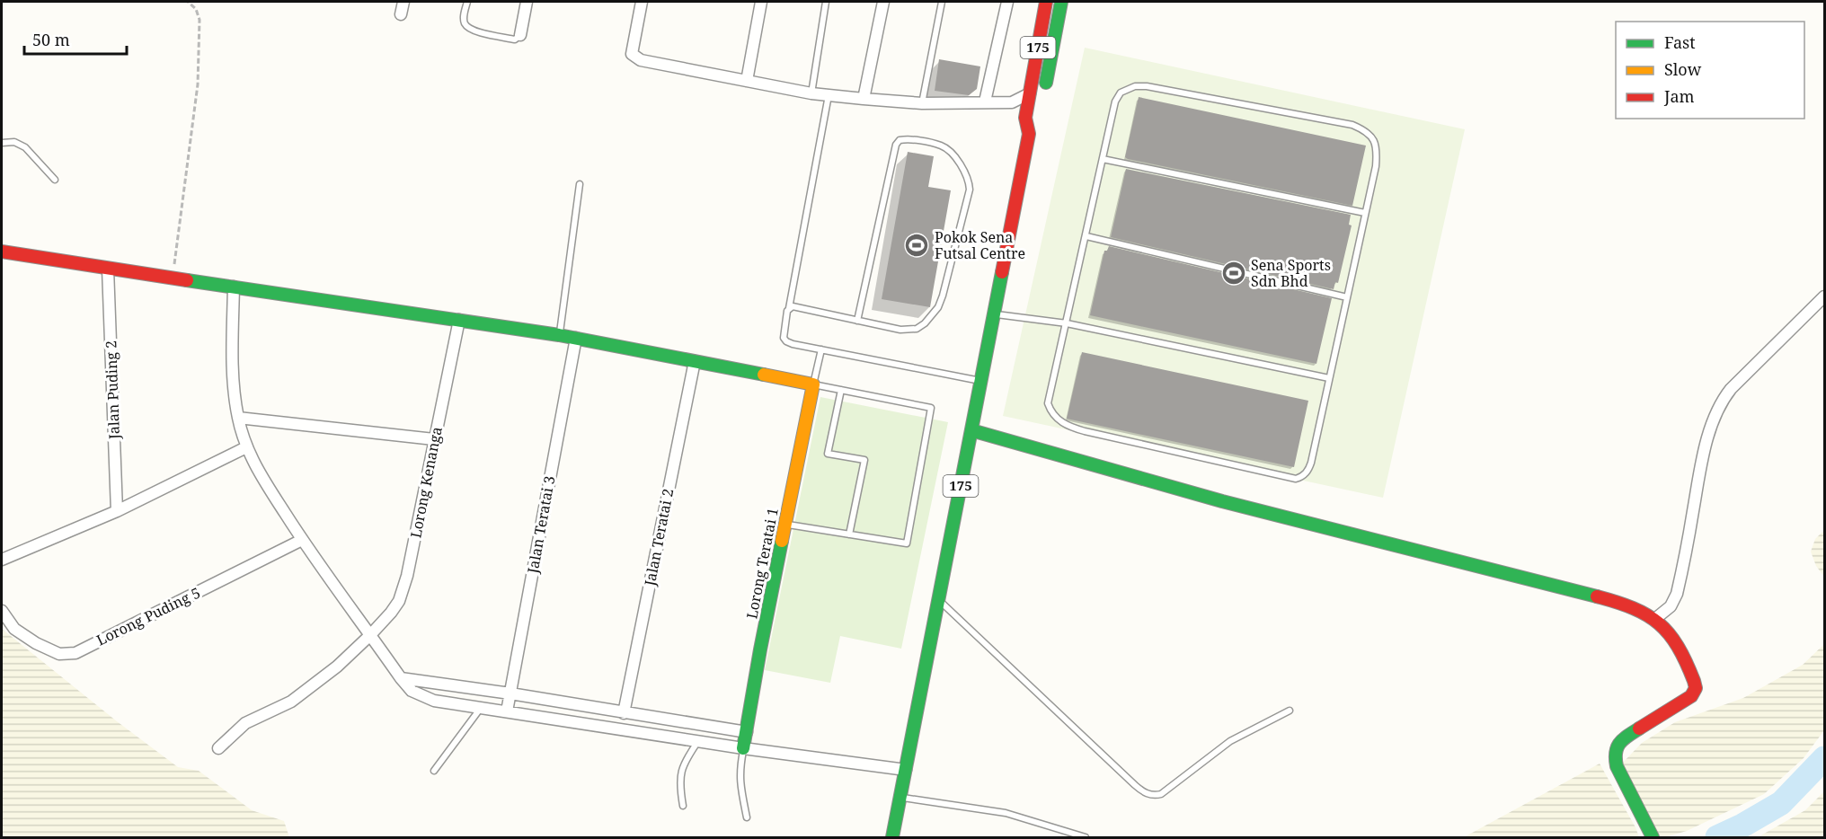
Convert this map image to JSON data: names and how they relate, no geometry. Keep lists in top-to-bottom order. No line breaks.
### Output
{"streets":{"main road":["175","Lorong Teratai 1"],"street":["Jalan Puding 2","Lorong Kenanga","Jalan Teratai 3","Jalan Teratai 2","Lorong Puding 5"]},"places":{"sports":["Pokok Sena Futsal Centre","Sena Sports Sdn Bhd"]},"legend":["Fast","Slow","Jam"],"scale_bar":"50 m"}
